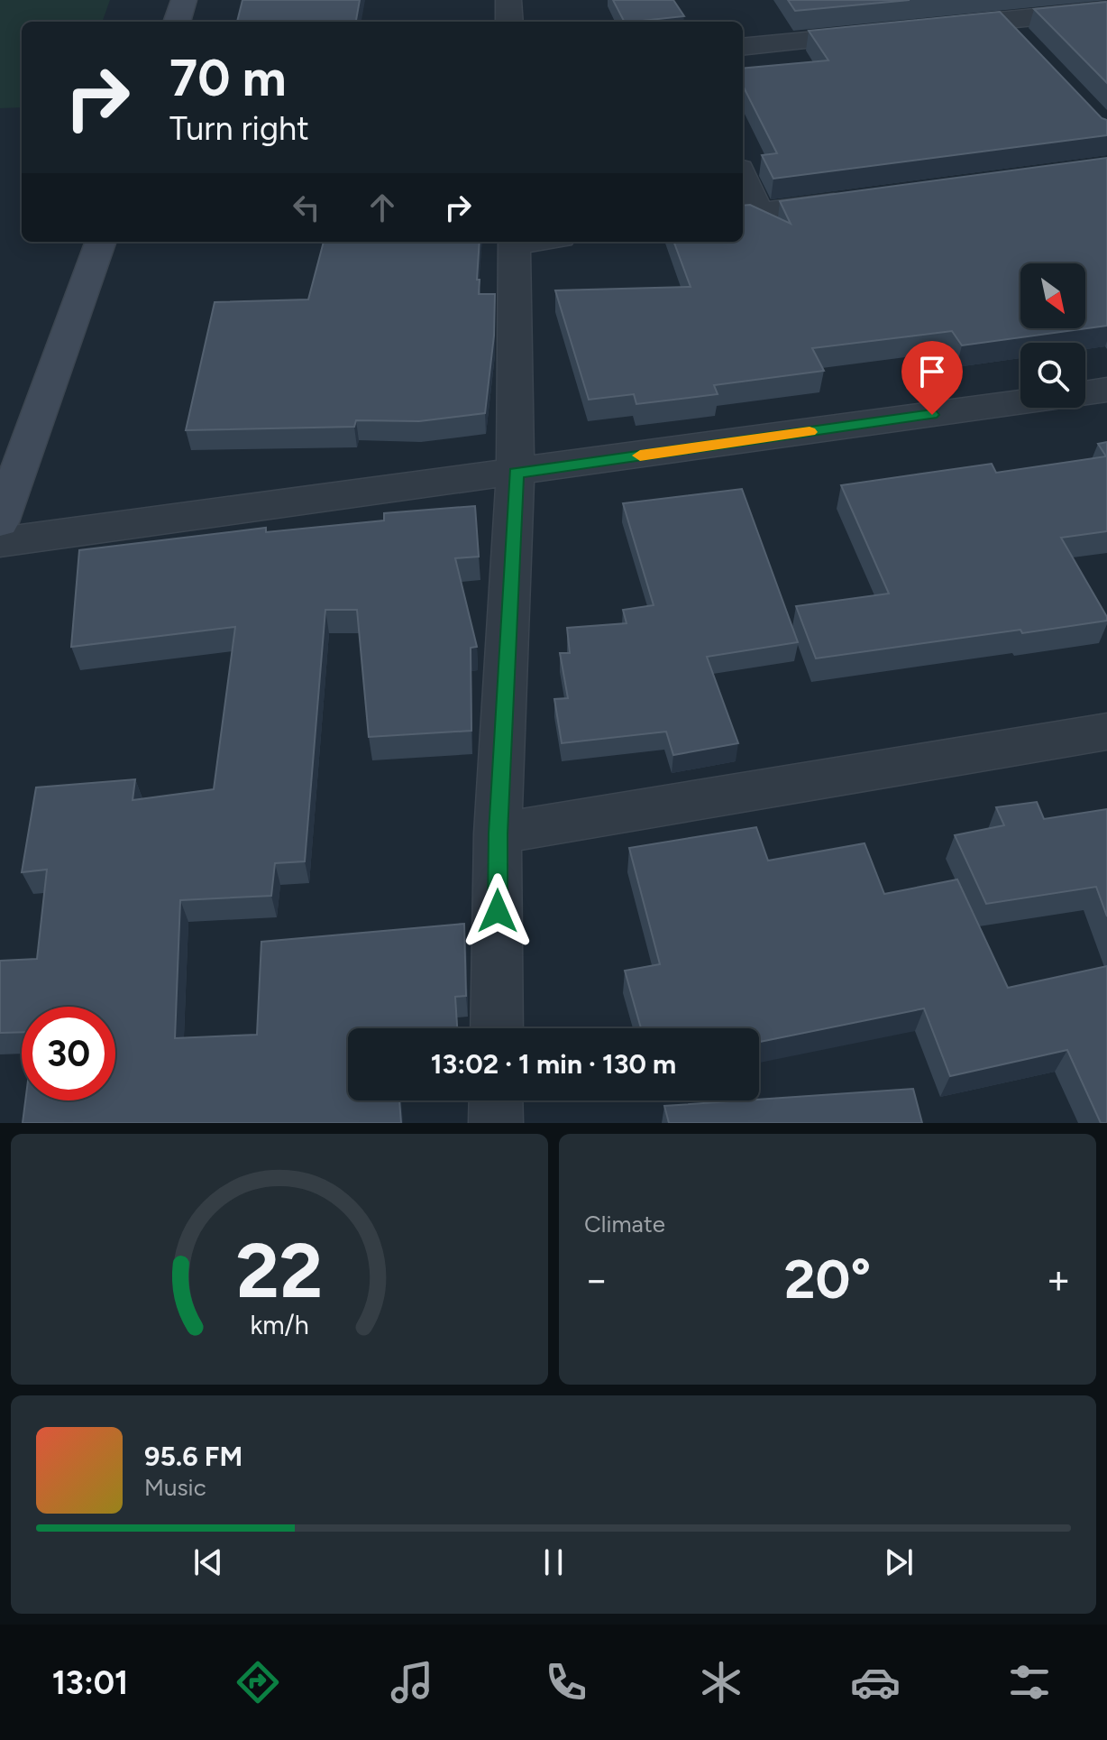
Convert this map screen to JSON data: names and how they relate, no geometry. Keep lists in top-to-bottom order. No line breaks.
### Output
{"north":"bottom right","page":{"turn":["70 m","Turn right"],"limit":"30","trip":"13:02 · 1 min · 130 m","tile":"Climate","heat":["−","20°","+"],"song":["95.6 FM","Music"],"tabs":"13:01","gauge":["22","km/h"]}}
